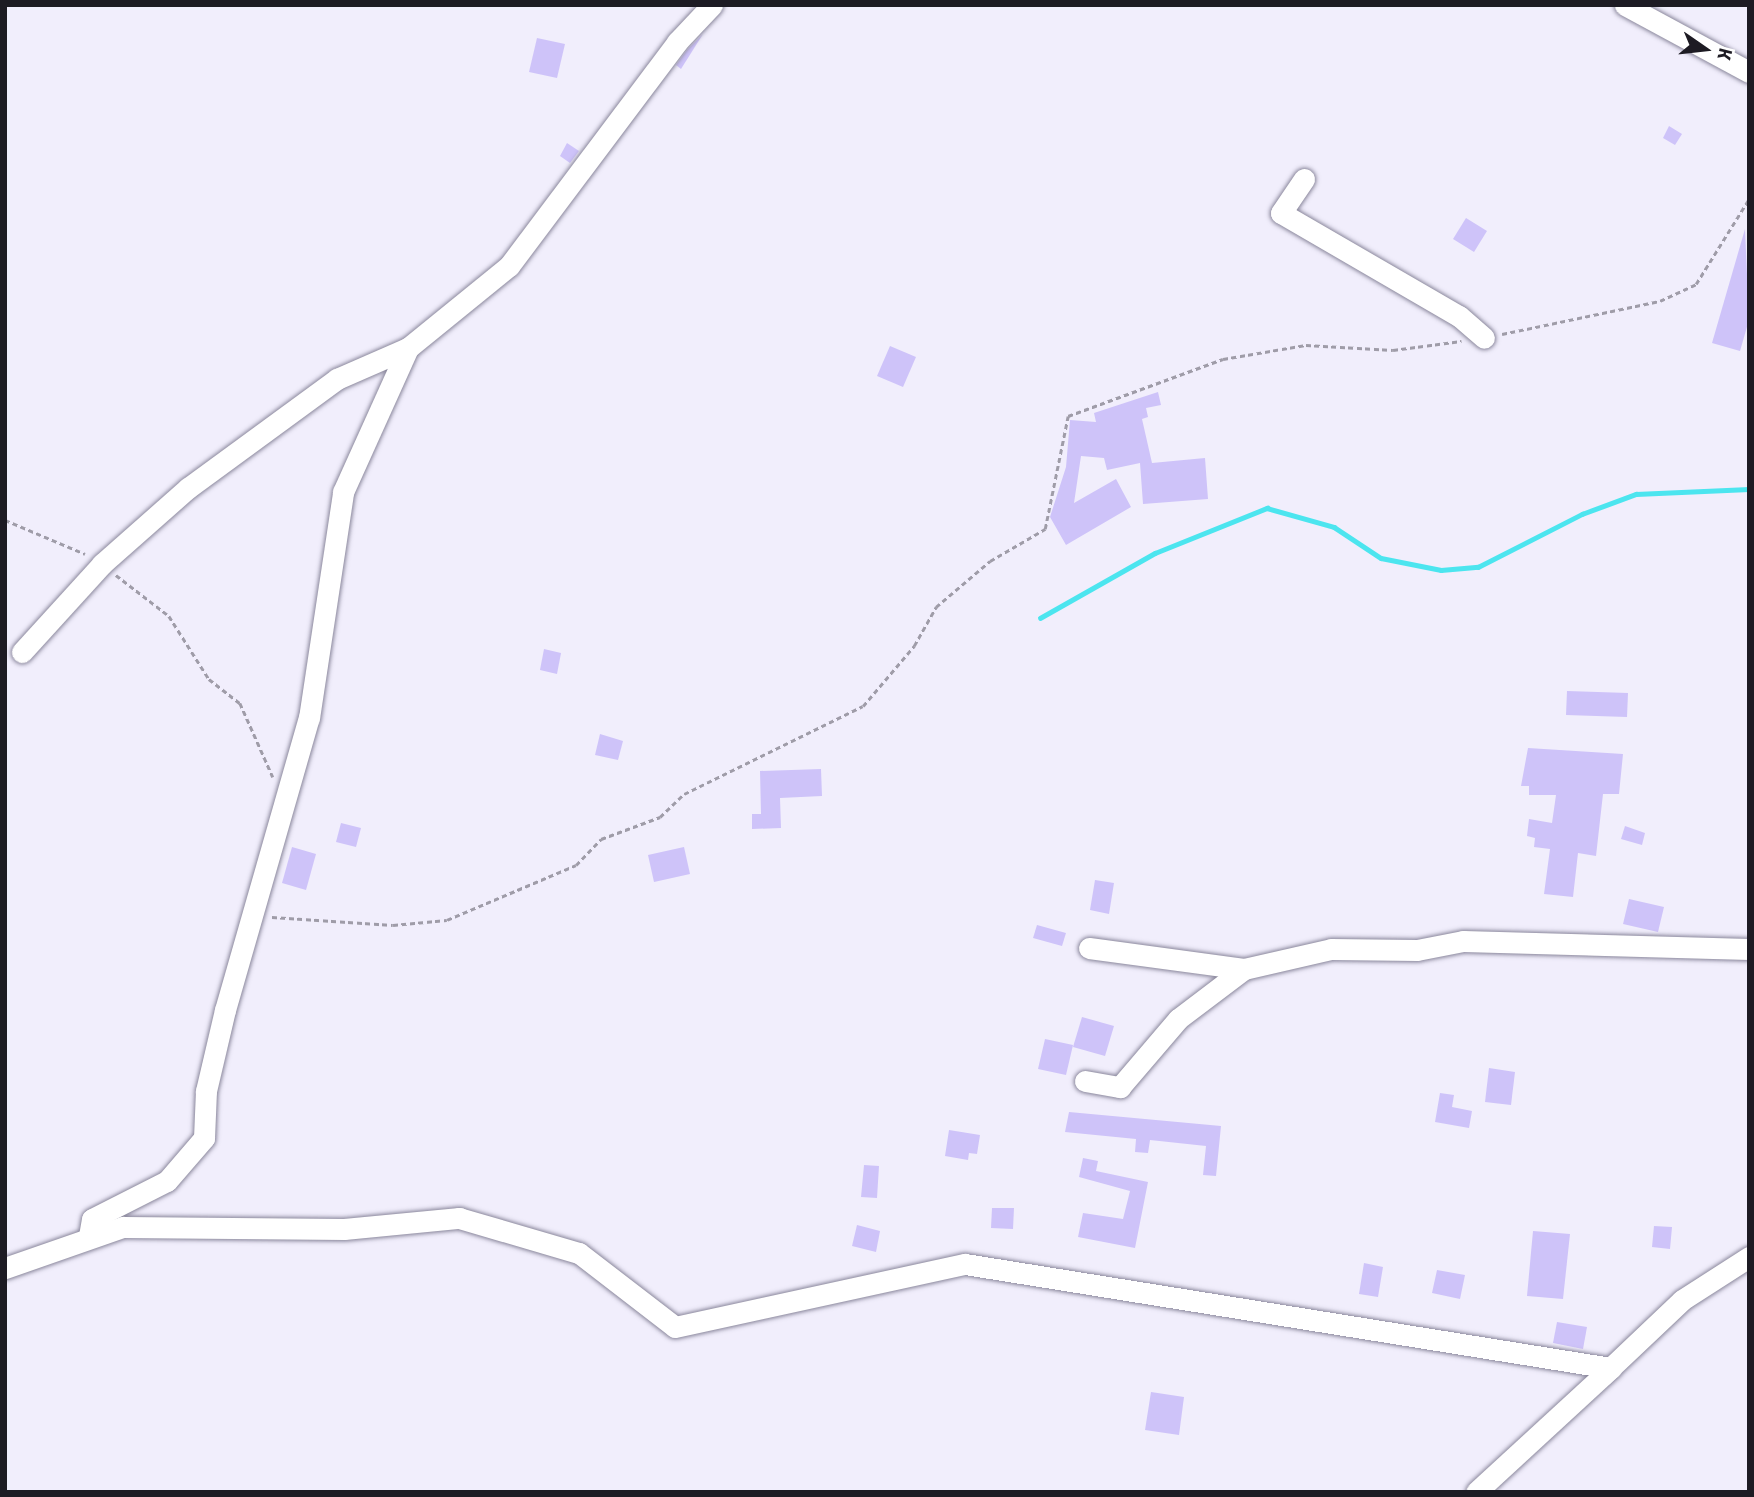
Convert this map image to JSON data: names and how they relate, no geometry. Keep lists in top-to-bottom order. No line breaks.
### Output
{"north":"right"}
